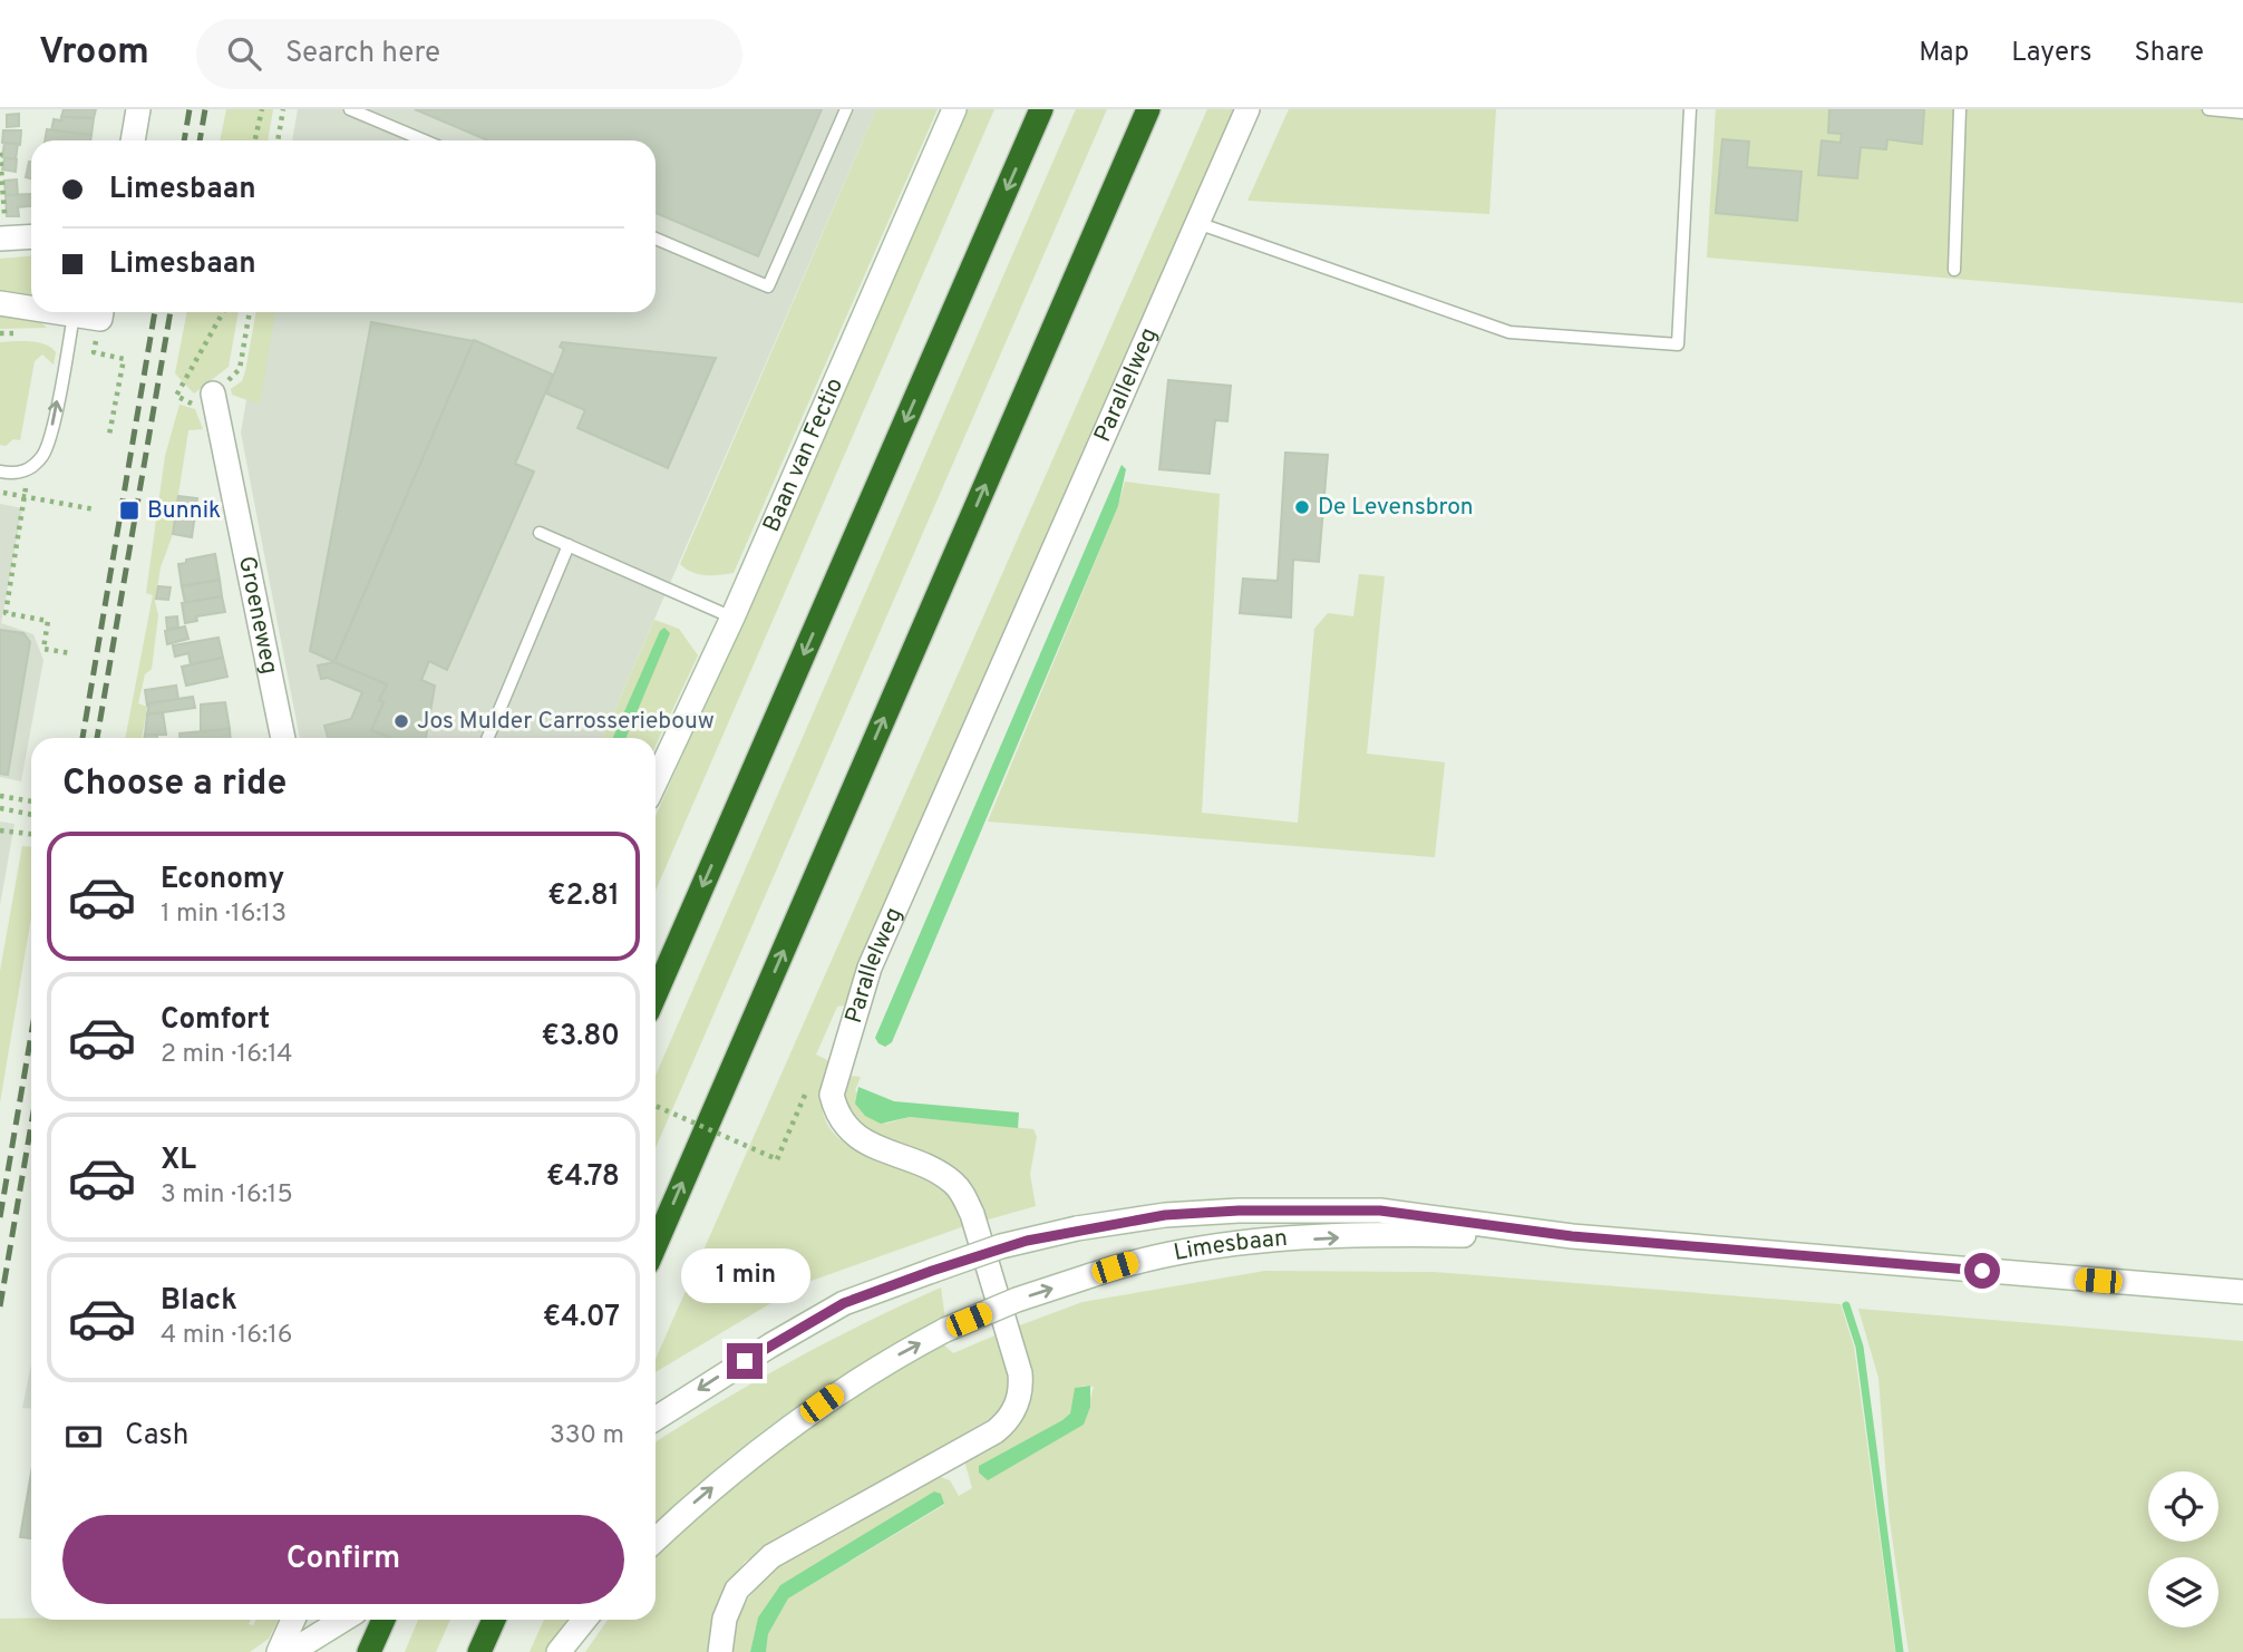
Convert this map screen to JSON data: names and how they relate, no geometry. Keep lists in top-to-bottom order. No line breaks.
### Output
{"streets":{"main road":["Parallelweg","Baan van Fectio","Groeneweg","Limesbaan"]},"places":{"other":["De Levensbron","Jos Mulder Carrosseriebouw"],"transit":["Bunnik"]},"page":{"header":"Vroom","search":"Search here","nav":["Map","Layers","Share"],"banner":["Limesbaan","Limesbaan"],"heading":"Choose a ride","list":[{"name":"Economy","note":"1 min · 16:13","value":"€2.81"},{"name":"Comfort","note":"2 min · 16:14","value":"€3.80"},{"name":"XL","note":"3 min · 16:15","value":"€4.78"},{"name":"Black","note":"4 min · 16:16","value":"€4.07"}],"bubble":"1 min","pay":["Cash","330 m"],"buttons":"Confirm"}}
